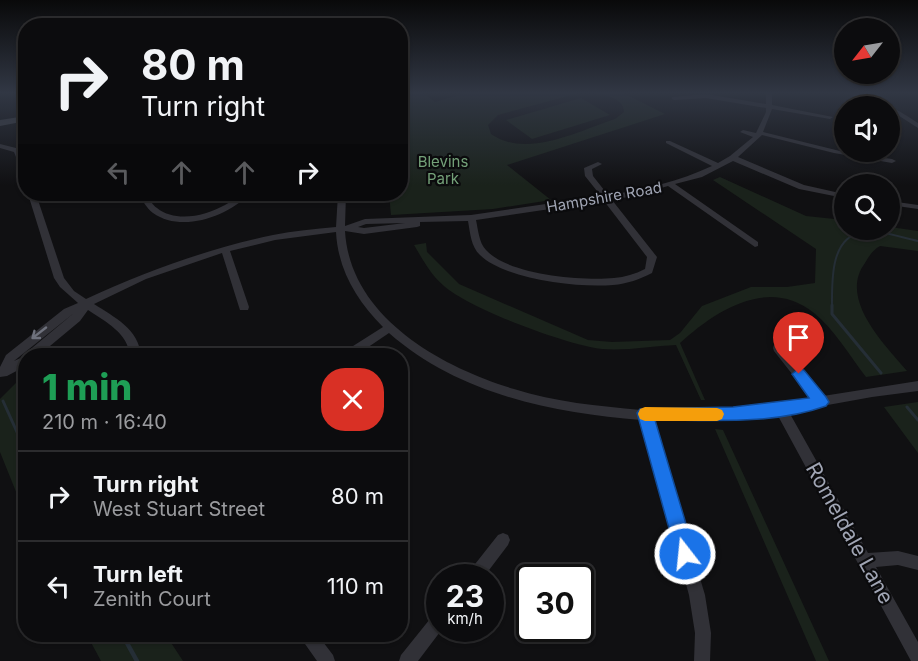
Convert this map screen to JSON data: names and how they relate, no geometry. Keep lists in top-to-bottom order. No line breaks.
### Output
{"streets":{"street":["Hampshire Road","Romeldale Lane"]},"parks":["Blevins Park"],"north":"bottom left","page":{"turn":["80 m","Turn right"],"heading":["1 min","210 m · 16:40"],"list":[{"name":"Turn right","note":"West Stuart Street","value":"80 m"},{"name":"Turn left","note":"Zenith Court","value":"110 m"}],"speed":"23 km/h","limit":"30"}}
